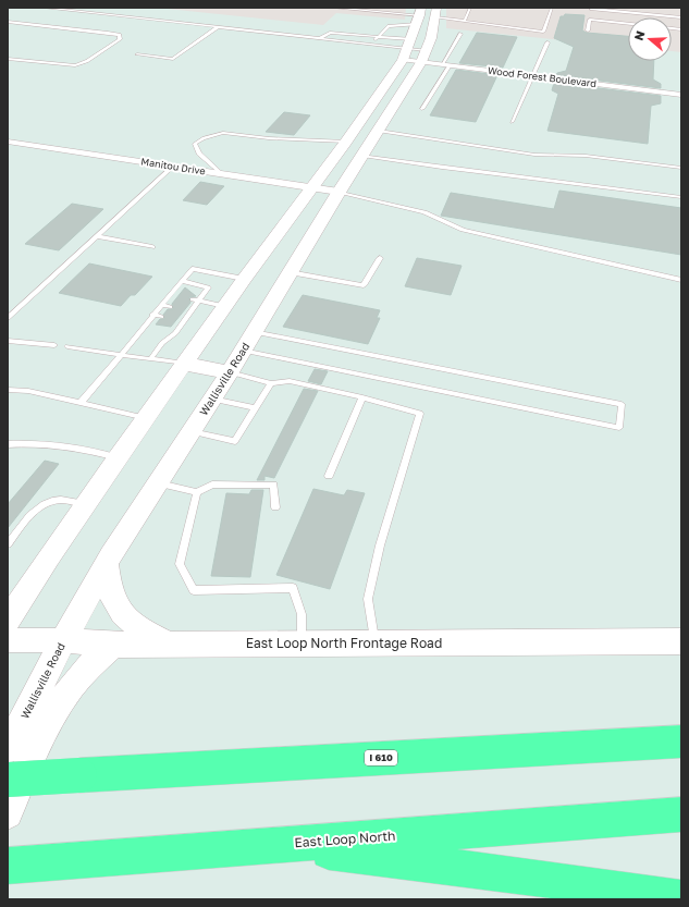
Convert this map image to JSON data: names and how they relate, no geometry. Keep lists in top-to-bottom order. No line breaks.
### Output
{"streets":{"highway":["I 610","East Loop North"],"main road":["Wallisville Road","East Loop North Frontage Road"],"street":["Wood Forest Boulevard","Manitou Drive"]},"crossings":[["Wood Forest Boulevard","Wallisville Road"],["Manitou Drive","Wallisville Road"],["Wallisville Road","East Loop North Frontage Road"]],"north":"left"}
